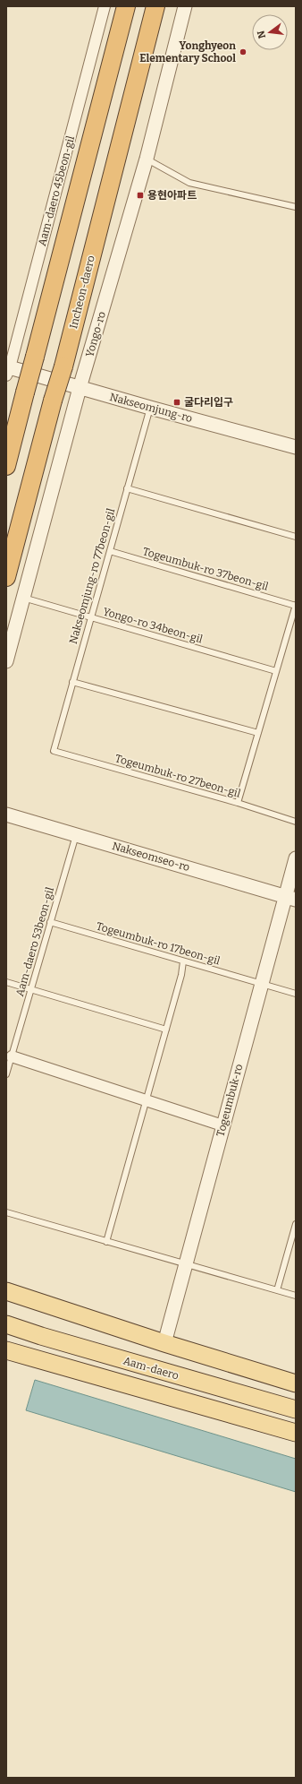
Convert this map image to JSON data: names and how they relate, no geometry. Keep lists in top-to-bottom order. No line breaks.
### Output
{"streets":{"highway":["Incheon-daero"],"main road":["Aam-daero"],"street":["Aam-daero 45beon-gil","Yongo-ro","Nakseomjung-ro","Nakseomseo-ro","Togeumbuk-ro"],"lane":["Togeumbuk-ro 37beon-gil","Nakseomjung-ro 77beon-gil","Yongo-ro 34beon-gil","Togeumbuk-ro 27beon-gil","Aam-daero 53beon-gil","Togeumbuk-ro 17beon-gil"]},"crossings":[["Aam-daero 45beon-gil","Nakseomjung-ro"],["Yongo-ro","Nakseomjung-ro"],["Yongo-ro","Yongo-ro 34beon-gil"],["Nakseomjung-ro","Nakseomjung-ro 77beon-gil"],["Togeumbuk-ro 37beon-gil","Nakseomjung-ro 77beon-gil"],["Nakseomjung-ro 77beon-gil","Yongo-ro 34beon-gil"],["Nakseomjung-ro 77beon-gil","Togeumbuk-ro 27beon-gil"],["Nakseomseo-ro","Aam-daero 53beon-gil"],["Nakseomseo-ro","Togeumbuk-ro"],["Aam-daero 53beon-gil","Togeumbuk-ro 17beon-gil"],["Togeumbuk-ro 17beon-gil","Togeumbuk-ro"]],"places":{"other":["Yonghyeon Elementary School"],"transit":["용현아파트","굴다리입구"]},"north":"left"}
